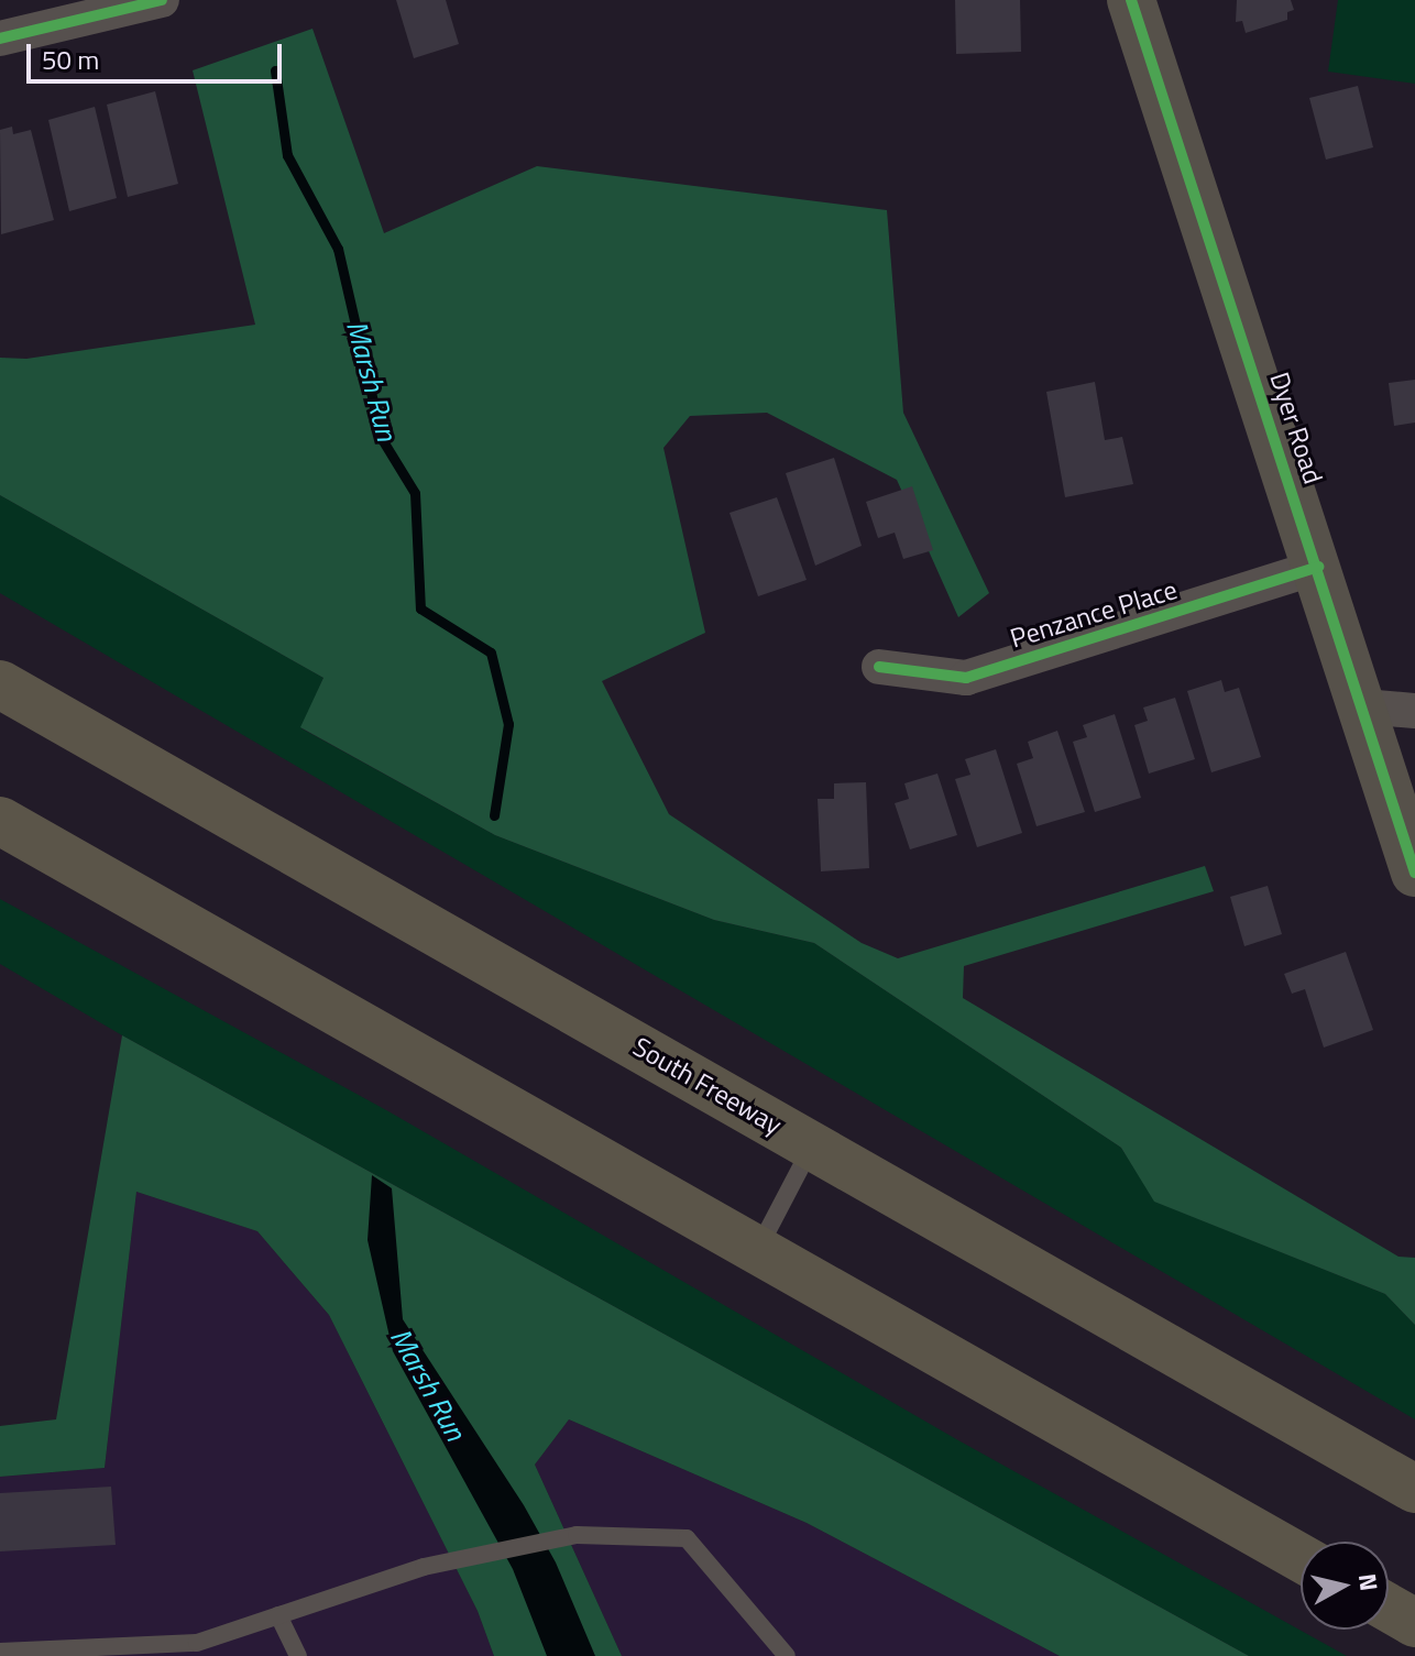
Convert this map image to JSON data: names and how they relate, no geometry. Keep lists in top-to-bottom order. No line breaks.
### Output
{"streets":{"highway":["South Freeway"],"street":["Dyer Road","Penzance Place"]},"crossings":[["Dyer Road","Penzance Place"]],"water":["Marsh Run"],"scale_bar":"50 m","north":"right"}
